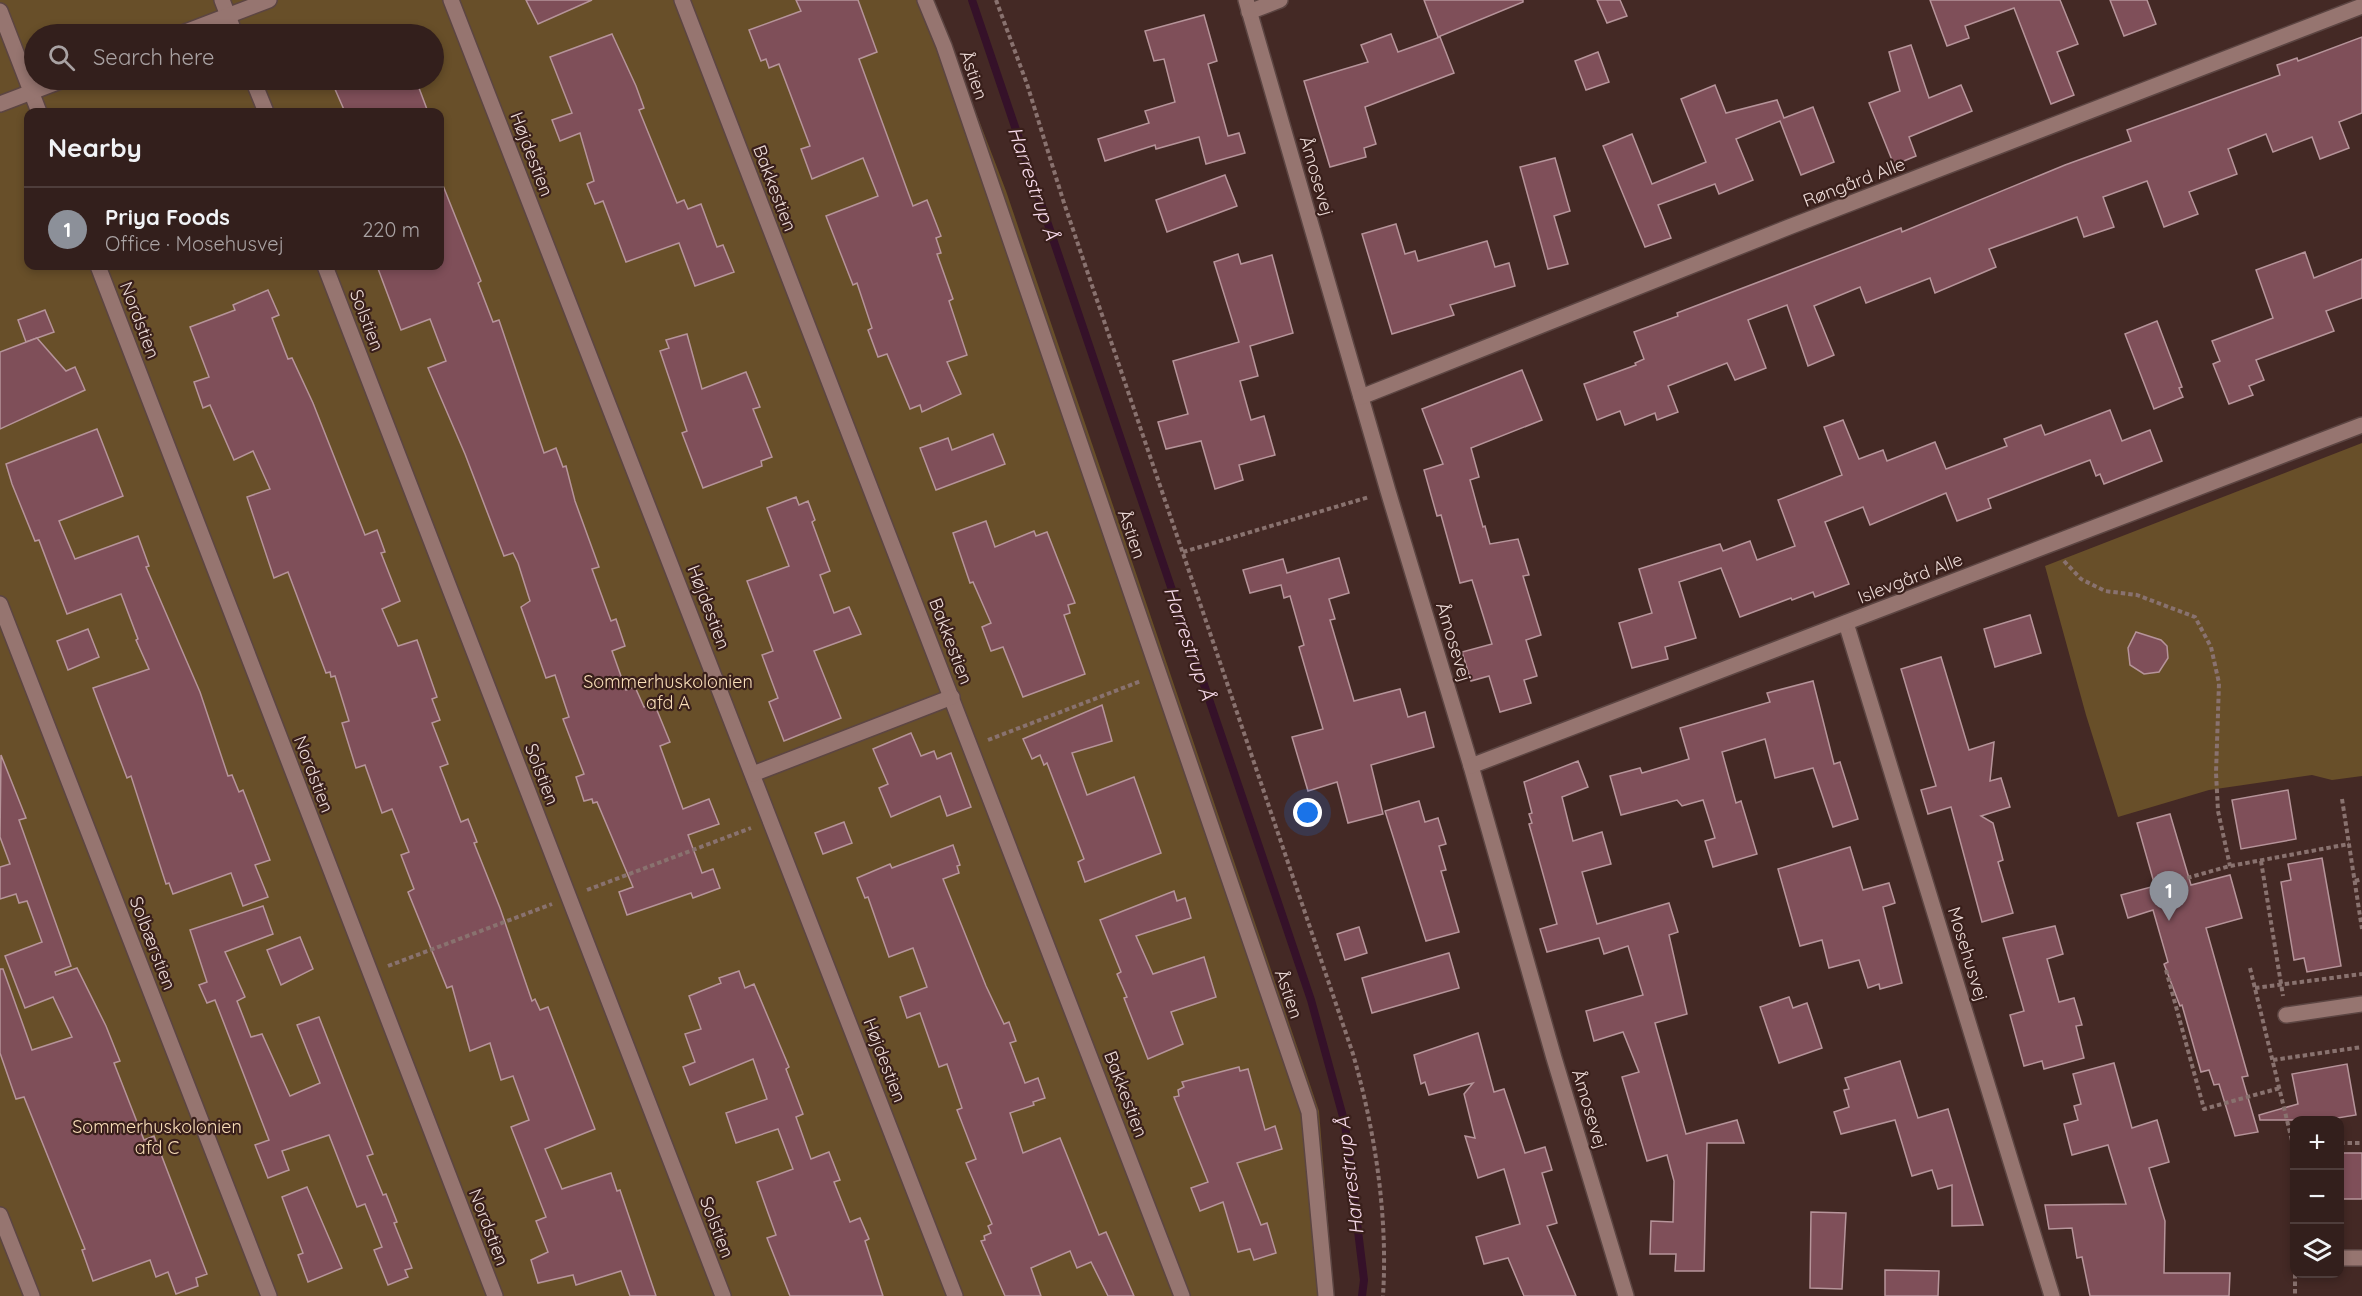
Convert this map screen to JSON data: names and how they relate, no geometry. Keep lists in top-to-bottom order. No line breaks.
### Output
{"streets":{"street":["Åstien","Højdestien","Åmosevej","Røngård Alle","Bakkestien","Nordstien","Solstien","Islevgård Alle","Solbærstien","Mosehusvej"]},"crossings":[["Åmosevej","Røngård Alle"],["Åmosevej","Islevgård Alle"],["Islevgård Alle","Mosehusvej"]],"water":["Harrestrup Å"],"parks":["Sommerhuskolonien afd A","Sommerhuskolonien afd C"],"page":{"search":"Search here","heading":"Nearby","list":[{"mark":"1","name":"Priya Foods","note":"Office · Mosehusvej","value":"220 m"}],"pins":"1","map_buttons":["+","−"]}}
